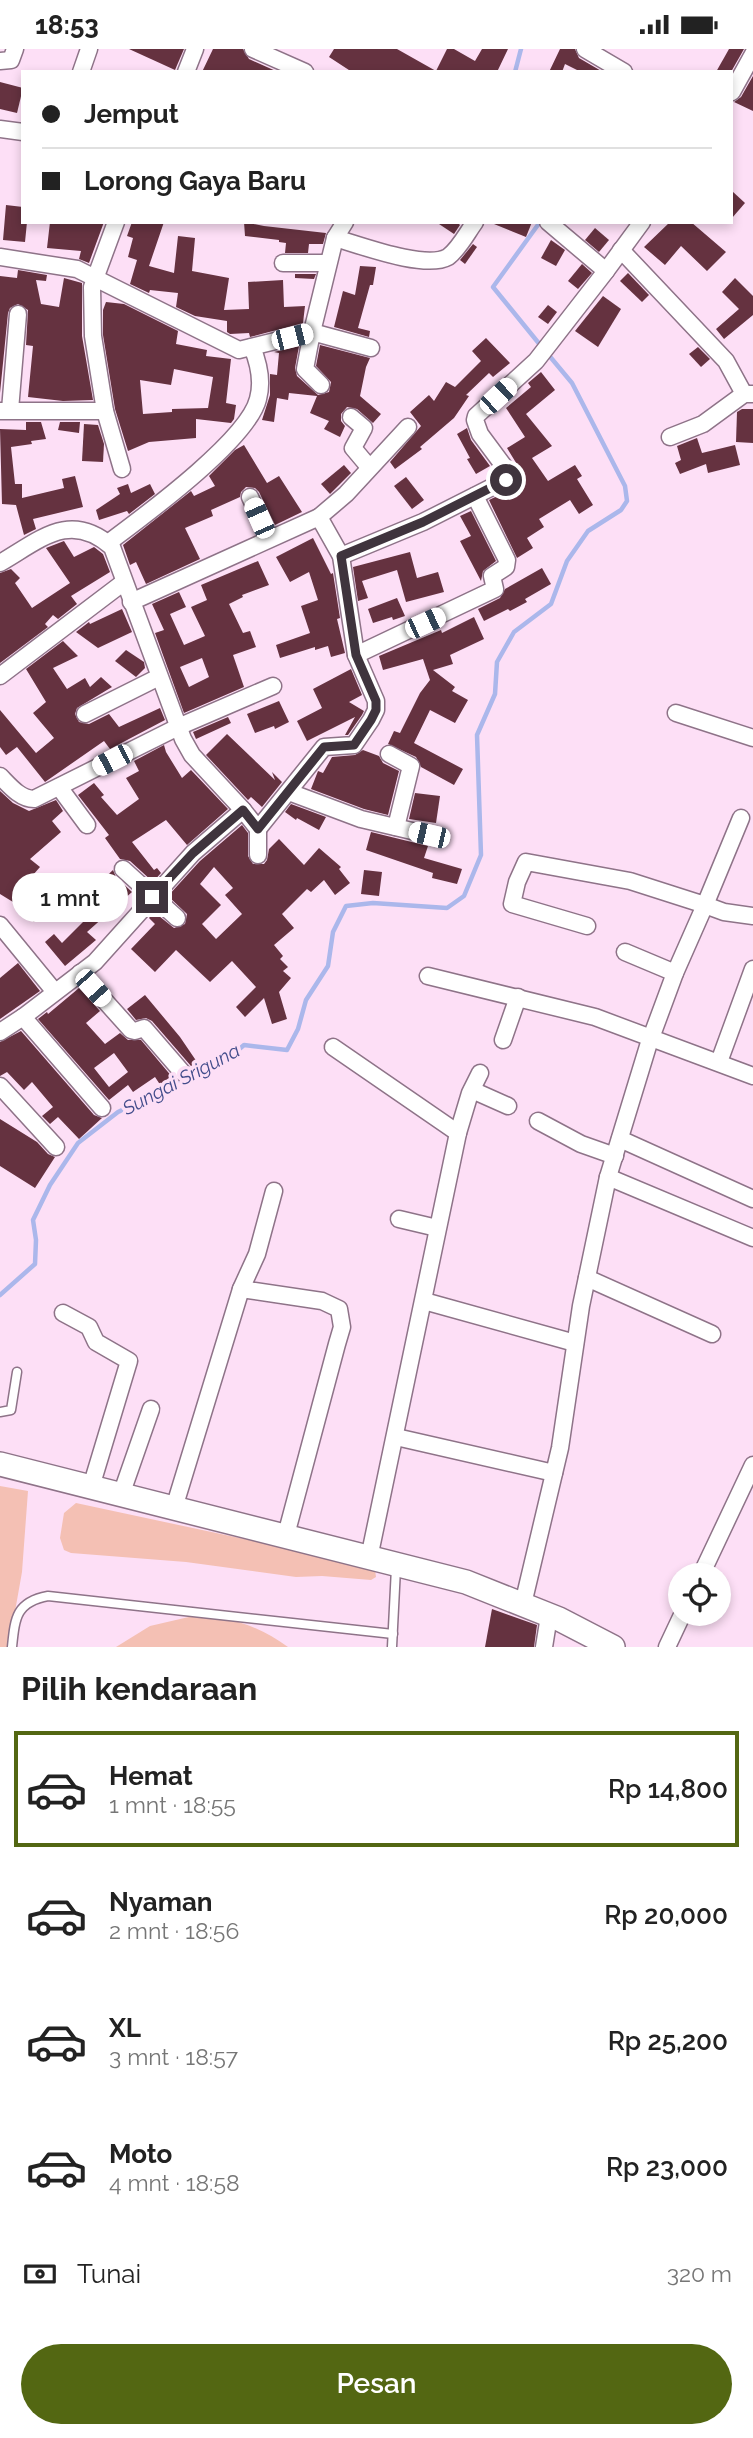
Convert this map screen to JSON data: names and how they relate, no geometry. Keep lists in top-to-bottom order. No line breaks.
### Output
{"water":["Sungai Sriguna"],"page":{"status":"18:53","banner":["Jemput","Lorong Gaya Baru"],"bubble":"1 mnt","heading":"Pilih kendaraan","list":[{"name":"Hemat","note":"1 mnt · 18:55","value":"Rp 14,800"},{"name":"Nyaman","note":"2 mnt · 18:56","value":"Rp 20,000"},{"name":"XL","note":"3 mnt · 18:57","value":"Rp 25,200"},{"name":"Moto","note":"4 mnt · 18:58","value":"Rp 23,000"}],"pay":["Tunai","320 m"],"buttons":"Pesan"}}
